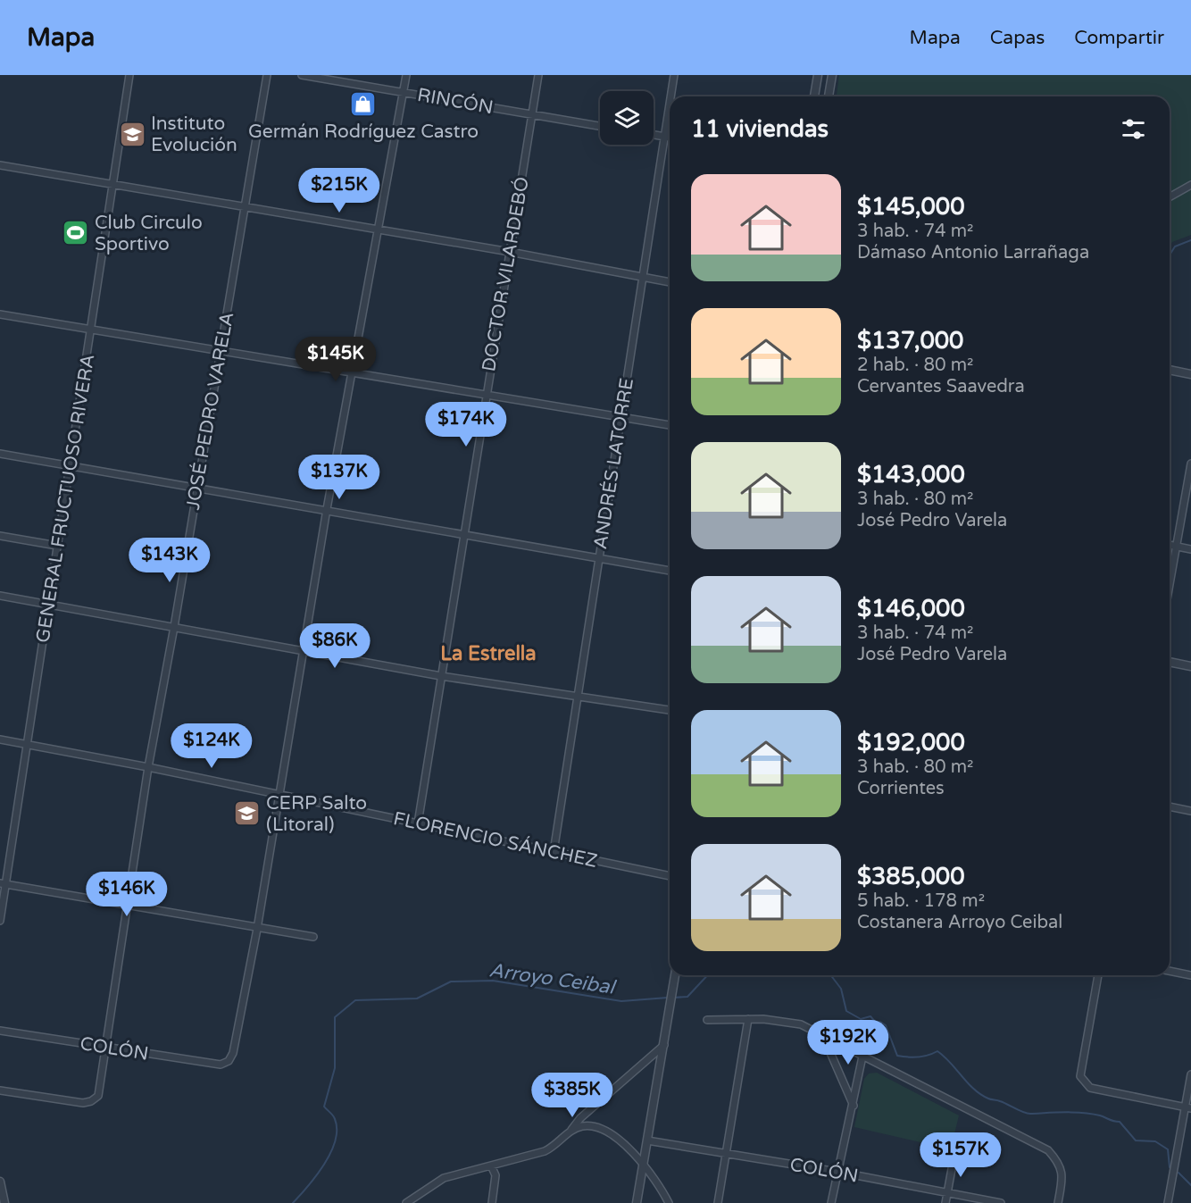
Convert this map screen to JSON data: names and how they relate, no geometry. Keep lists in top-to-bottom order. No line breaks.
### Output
{"streets":{"street":["RINCÓN","DOCTOR VILARDEBÓ","JOSÉ PEDRO VARELA","ANDRÉS LATORRE","GENERAL FRUCTUOSO RIVERA","FLORENCIO SÁNCHEZ","COLÓN"]},"crossings":[["RINCÓN","DOCTOR VILARDEBÓ"],["DOCTOR VILARDEBÓ","FLORENCIO SÁNCHEZ"],["JOSÉ PEDRO VARELA","FLORENCIO SÁNCHEZ"],["JOSÉ PEDRO VARELA","COLÓN"],["ANDRÉS LATORRE","FLORENCIO SÁNCHEZ"],["GENERAL FRUCTUOSO RIVERA","FLORENCIO SÁNCHEZ"]],"districts":["La Estrella"],"water":["Arroyo Ceibal"],"places":{"shop":["Germán Rodríguez Castro"],"school or university":["Instituto Evolución","CERP Salto (Litoral)"],"sports":["Club Circulo Sportivo"]},"page":{"header":"Mapa","nav":["Mapa","Capas","Compartir"],"heading":"11 viviendas","list":[{"name":"$145,000","note":"3 hab. · 74 m² · Dámaso Antonio Larrañaga"},{"name":"$137,000","note":"2 hab. · 80 m² · Cervantes Saavedra"},{"name":"$143,000","note":"3 hab. · 80 m² · José Pedro Varela"},{"name":"$146,000","note":"3 hab. · 74 m² · José Pedro Varela"},{"name":"$192,000","note":"3 hab. · 80 m² · Corrientes"},{"name":"$385,000","note":"5 hab. · 178 m² · Costanera Arroyo Ceibal"}],"price":["$215K","$145K","$174K","$137K","$143K","$86K","$124K","$146K","$192K","$385K","$157K"]}}
